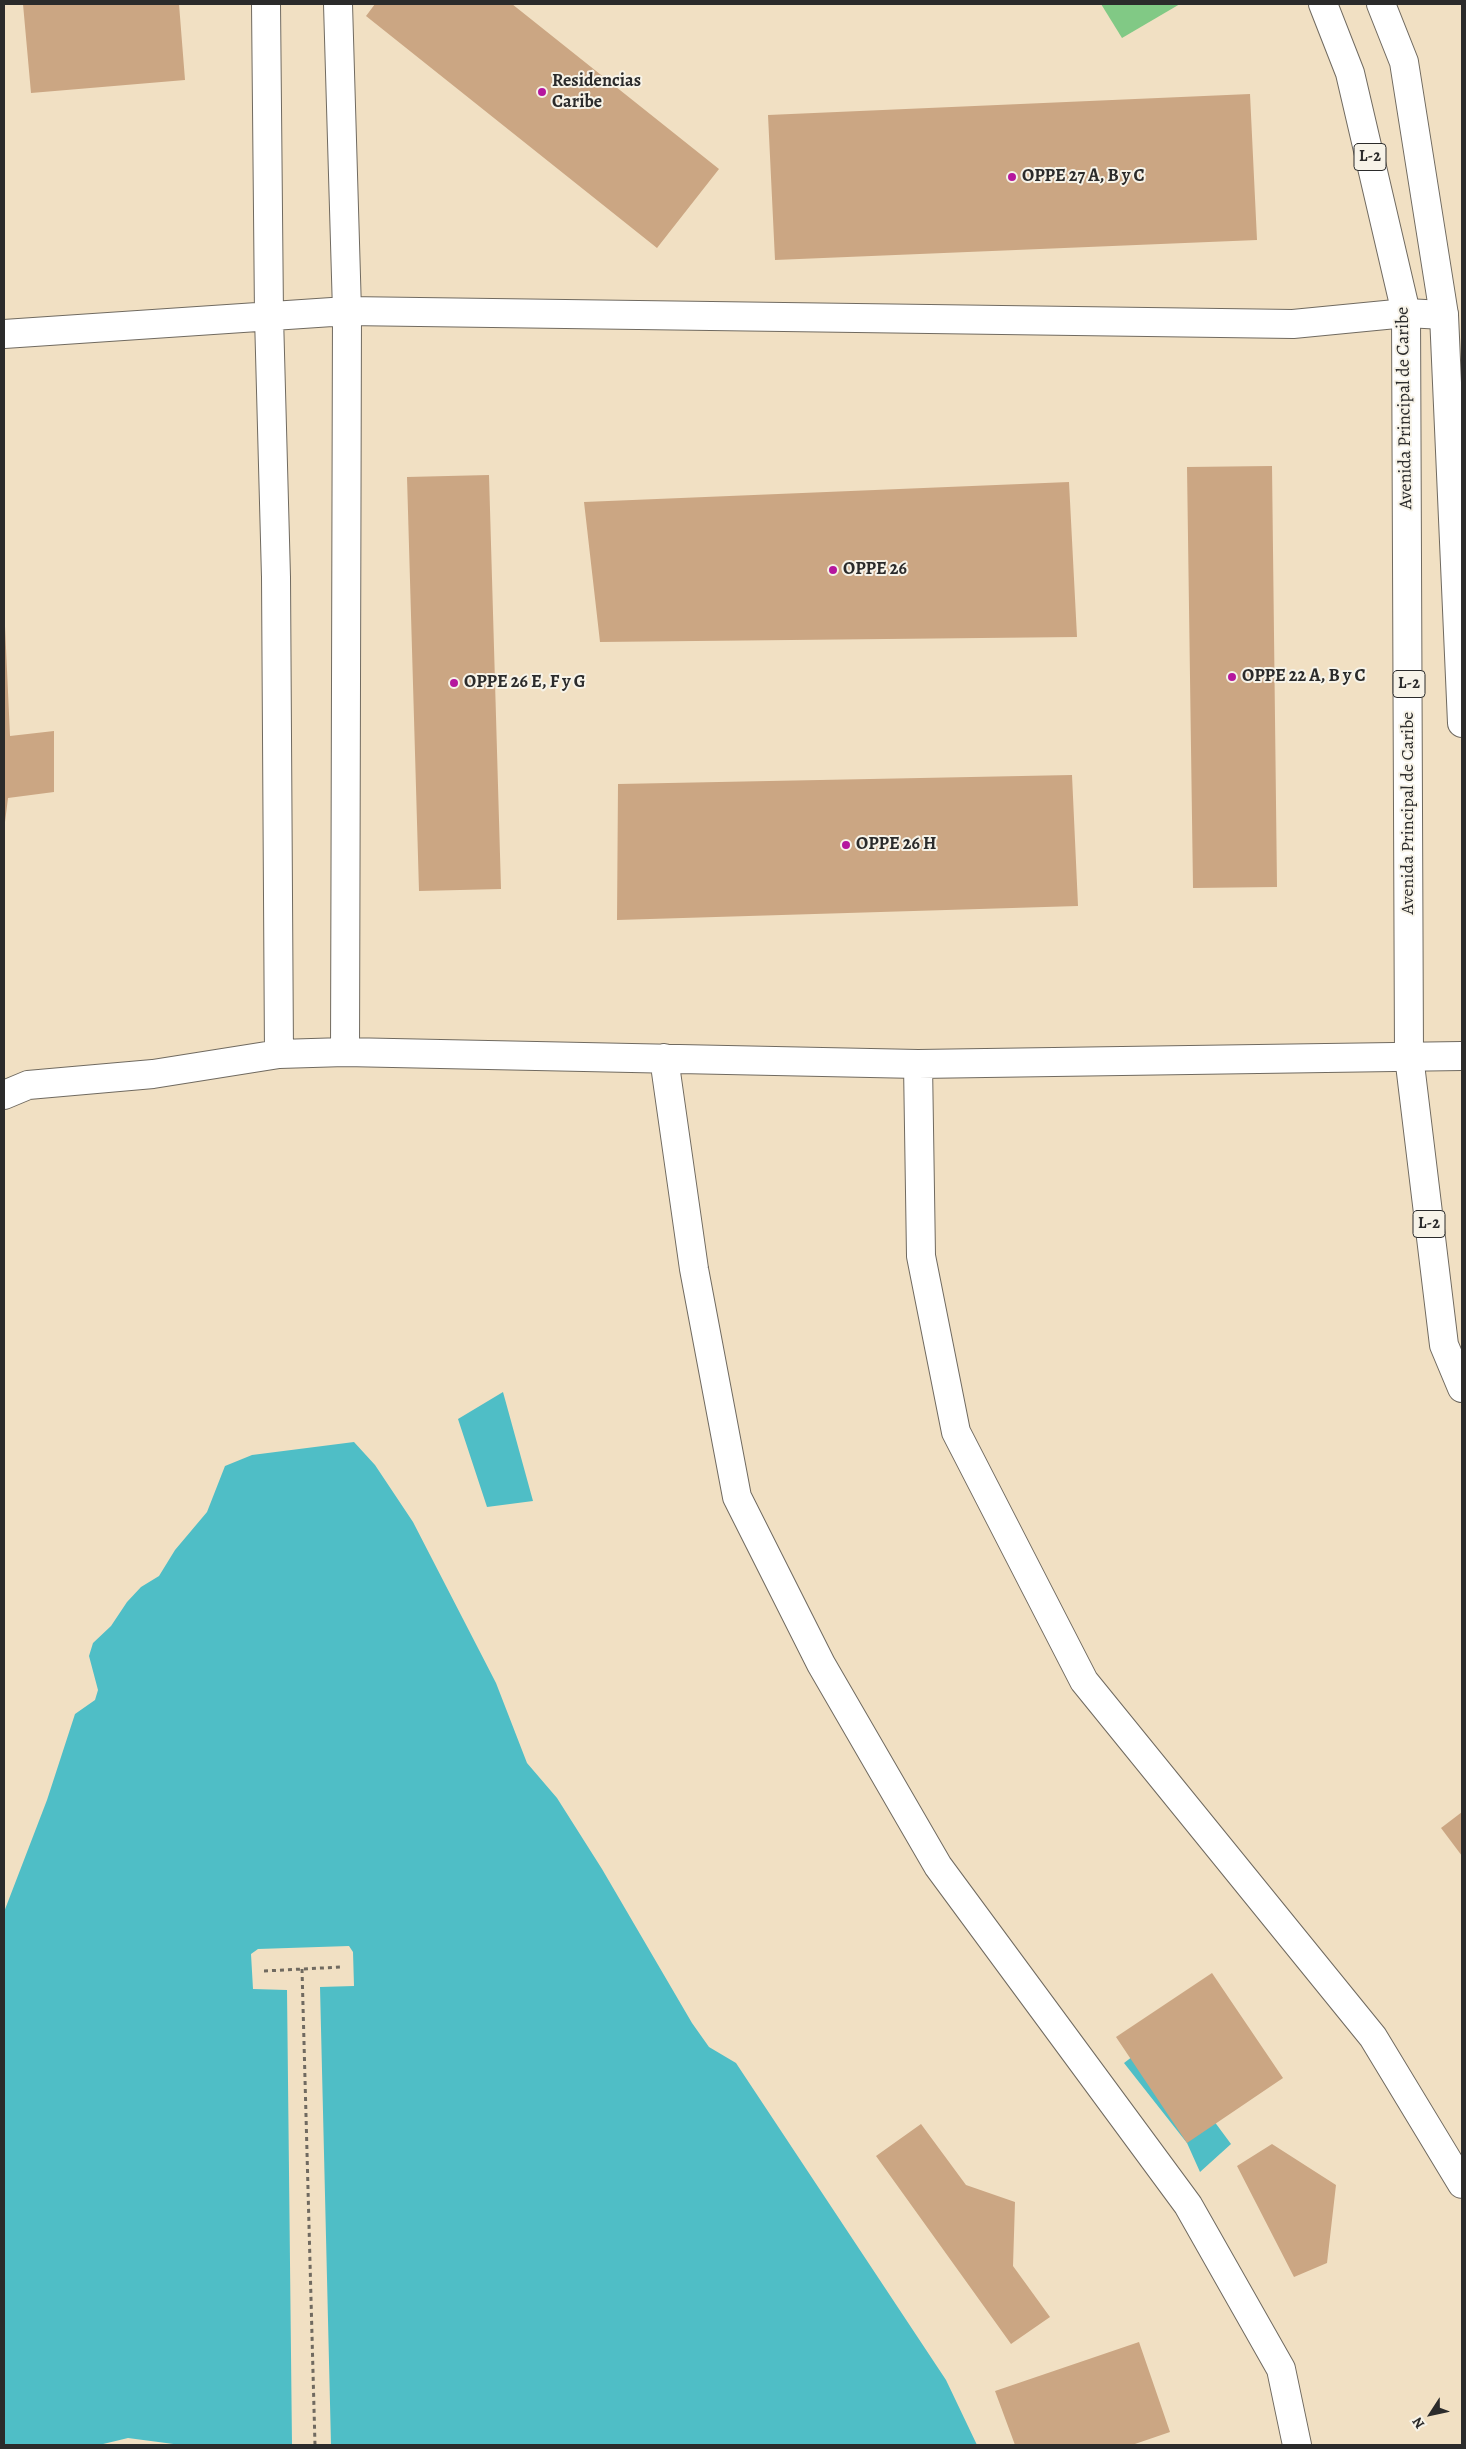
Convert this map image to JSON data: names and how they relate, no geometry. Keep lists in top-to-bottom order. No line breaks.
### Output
{"streets":{"street":["L-2","Avenida Principal de Caribe"]},"places":["Residencias Caribe","OPPE 27 A, B y C","OPPE 26","OPPE 22 A, B y C","OPPE 26 E, F y G","OPPE 26 H"],"north":"bottom left"}
